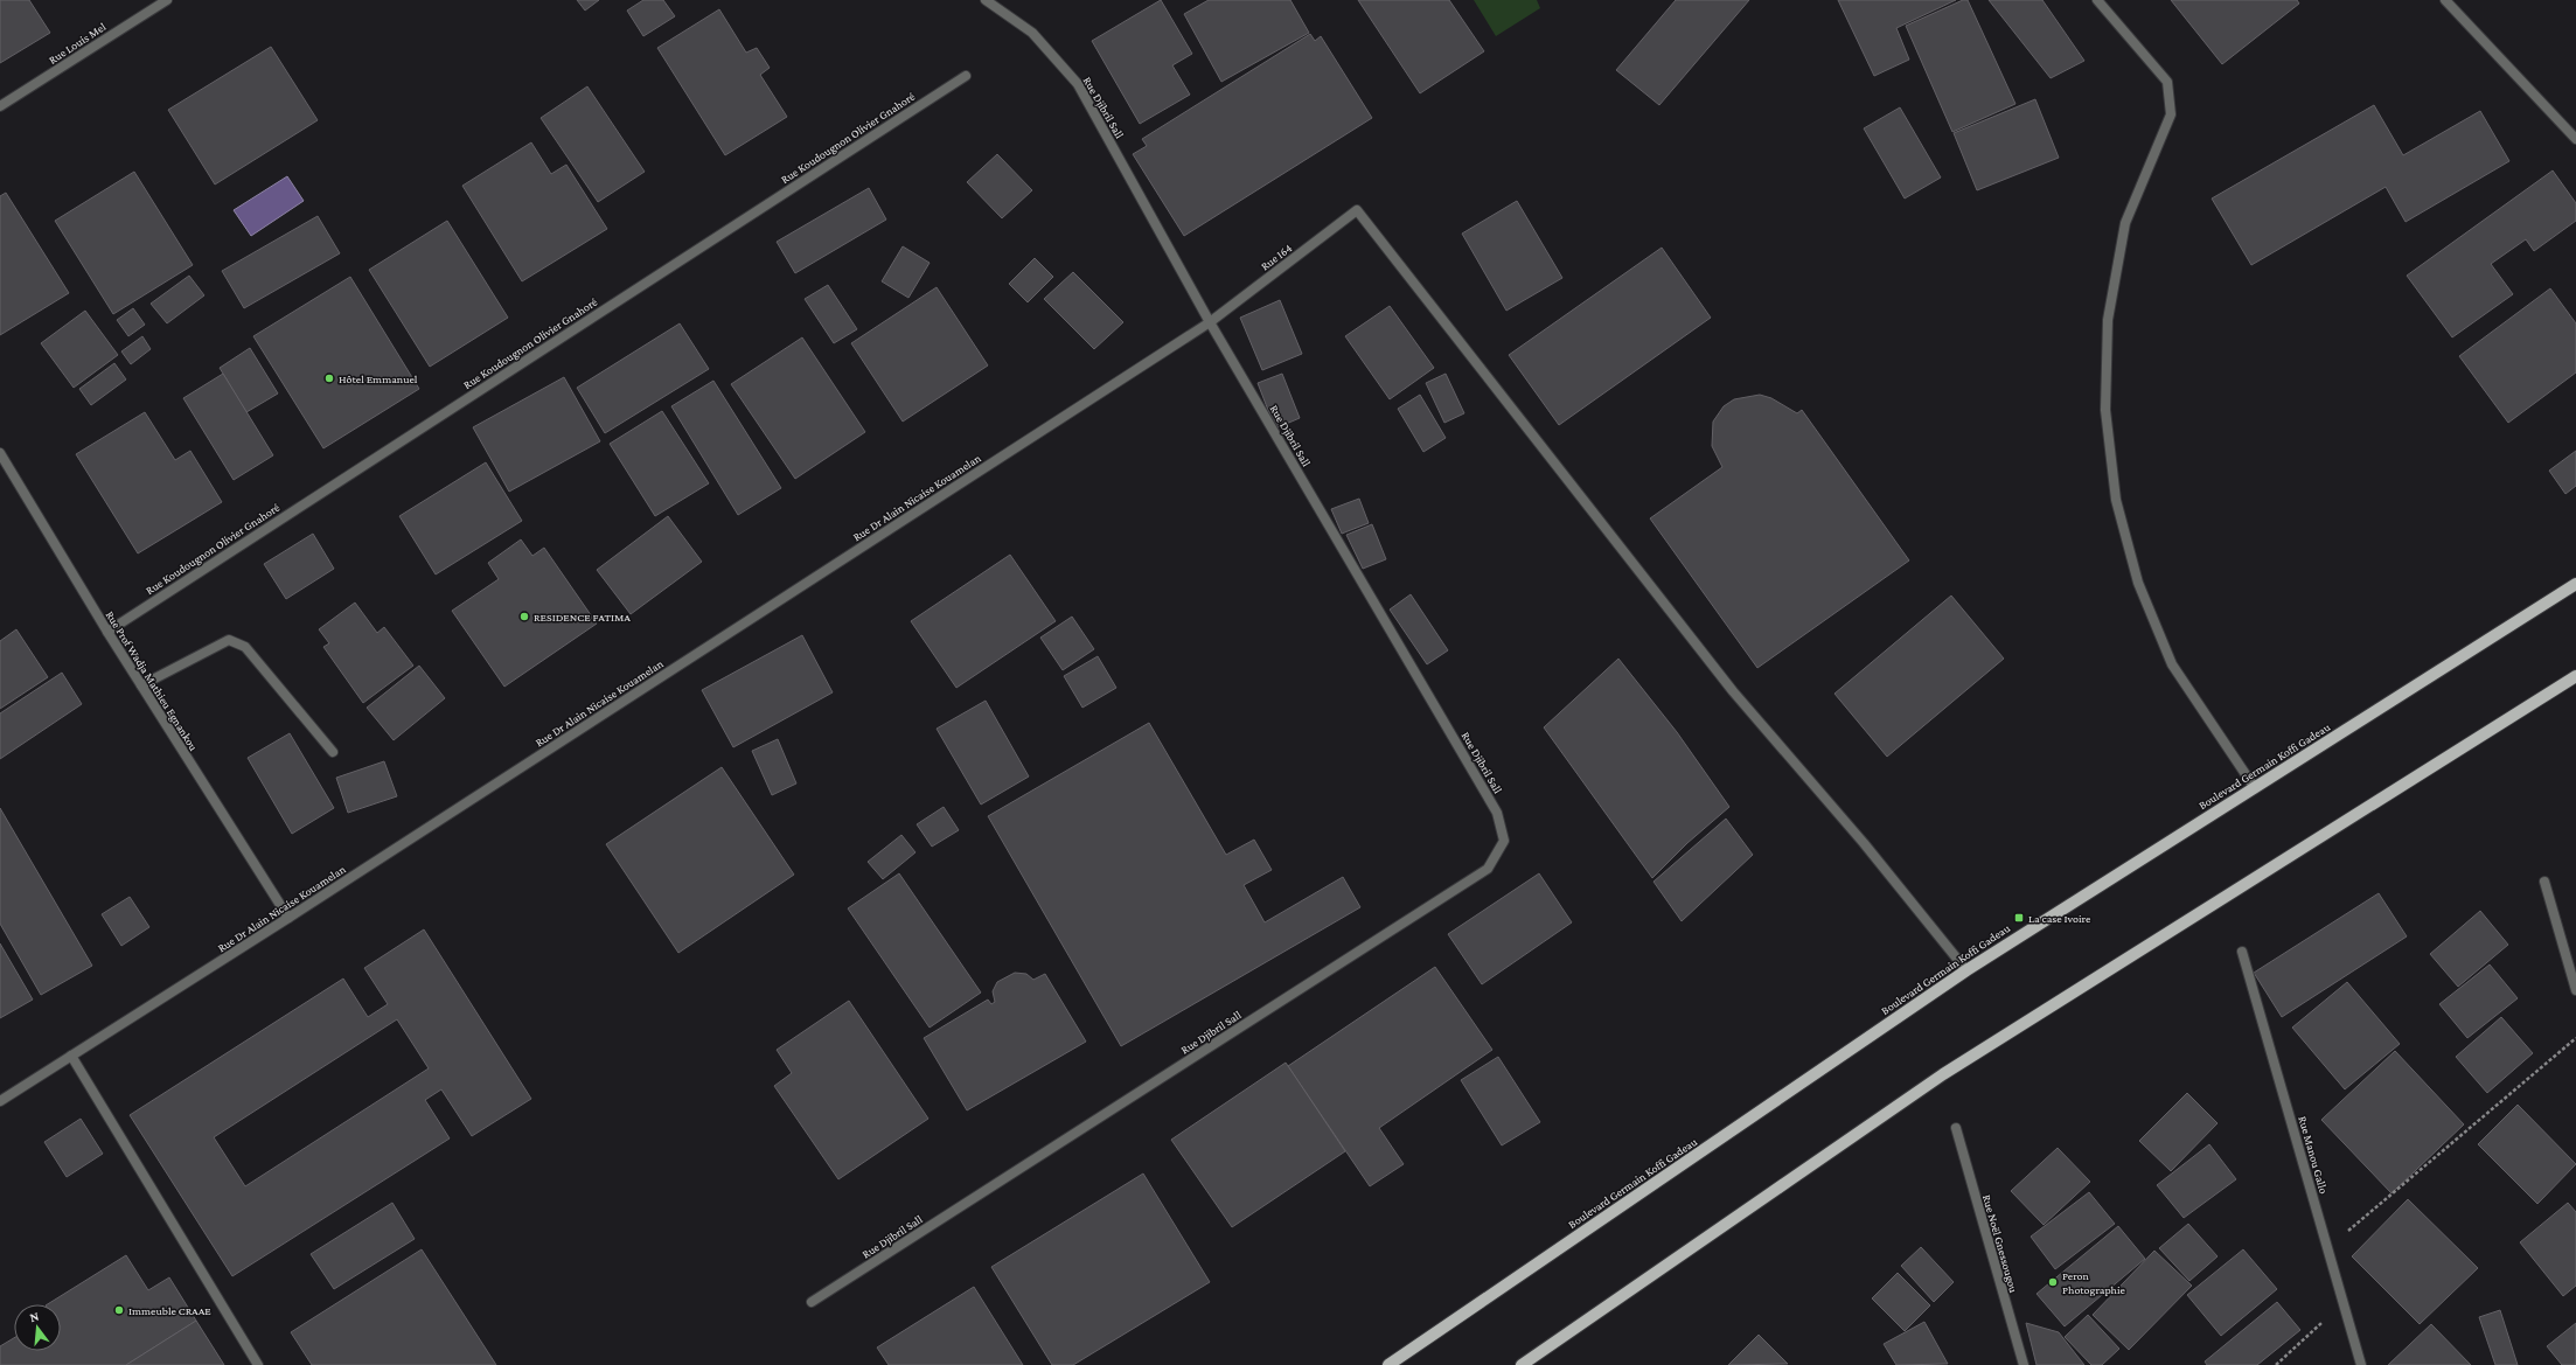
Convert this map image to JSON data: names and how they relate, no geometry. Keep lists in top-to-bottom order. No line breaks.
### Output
{"streets":{"main road":["Boulevard Germain Koffi Gadeau"],"street":["Rue Louis Mel","Rue Djibril Sall","Rue Koudougnon Olivier Gnahoré","Rue I64","Rue Dr Alain Nicaise Kouamelan","Rue Prof Wadja Mathieu Egnankou","Rue Manou Gallo","Rue Noël Gnessougou"]},"crossings":[["Rue Djibril Sall","Rue I64"],["Rue Djibril Sall","Rue Dr Alain Nicaise Kouamelan"],["Rue Koudougnon Olivier Gnahoré","Rue Prof Wadja Mathieu Egnankou"],["Rue I64","Rue Dr Alain Nicaise Kouamelan"],["Rue I64","Boulevard Germain Koffi Gadeau"],["Rue Dr Alain Nicaise Kouamelan","Rue Prof Wadja Mathieu Egnankou"]],"places":{"other":["Hôtel Emmanuel","RESIDENCE FATIMA","Peron Photographie","Immeuble CRAAE"],"transit":["La case Ivoire"]},"north":"top"}
